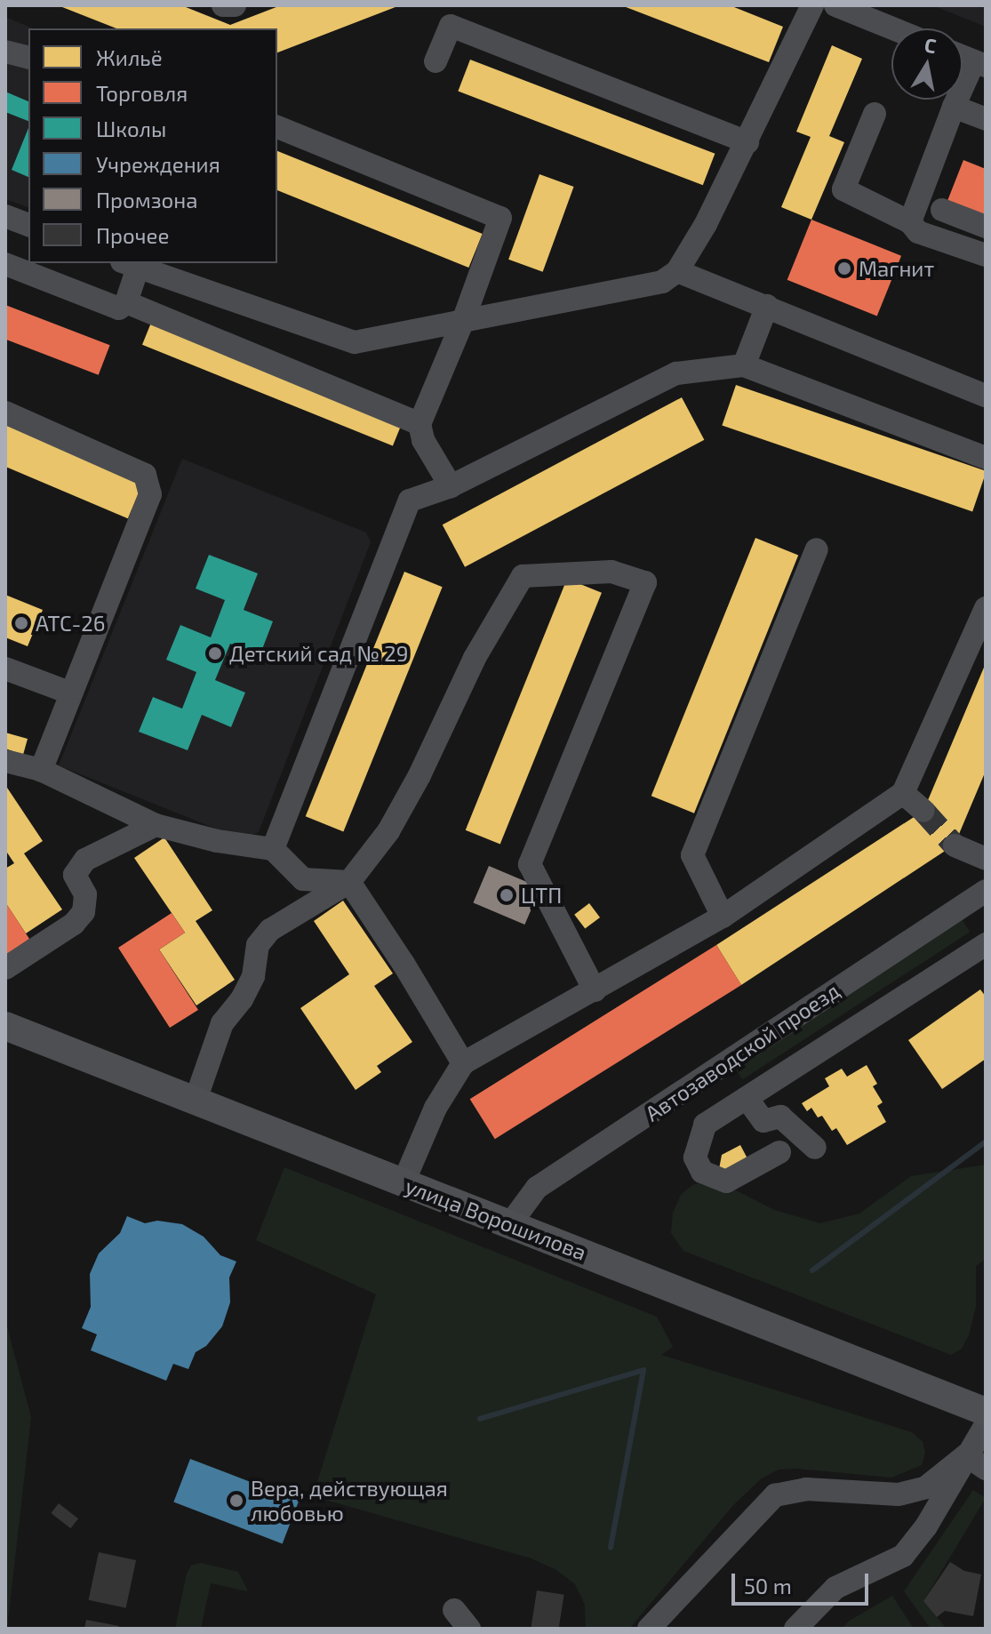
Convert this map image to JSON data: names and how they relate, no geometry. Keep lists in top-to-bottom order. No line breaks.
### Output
{"streets":{"main road":["улица Ворошилова"],"street":["Автозаводской проезд"]},"crossings":[["Автозаводской проезд","улица Ворошилова"]],"places":["Магнит","АТС-26","Детский сад № 29","ЦТП","Вера, действующая любовью"],"legend":["Жильё","Торговля","Школы","Учреждения","Промзона","Прочее"],"scale_bar":"50 m","north":"top"}
